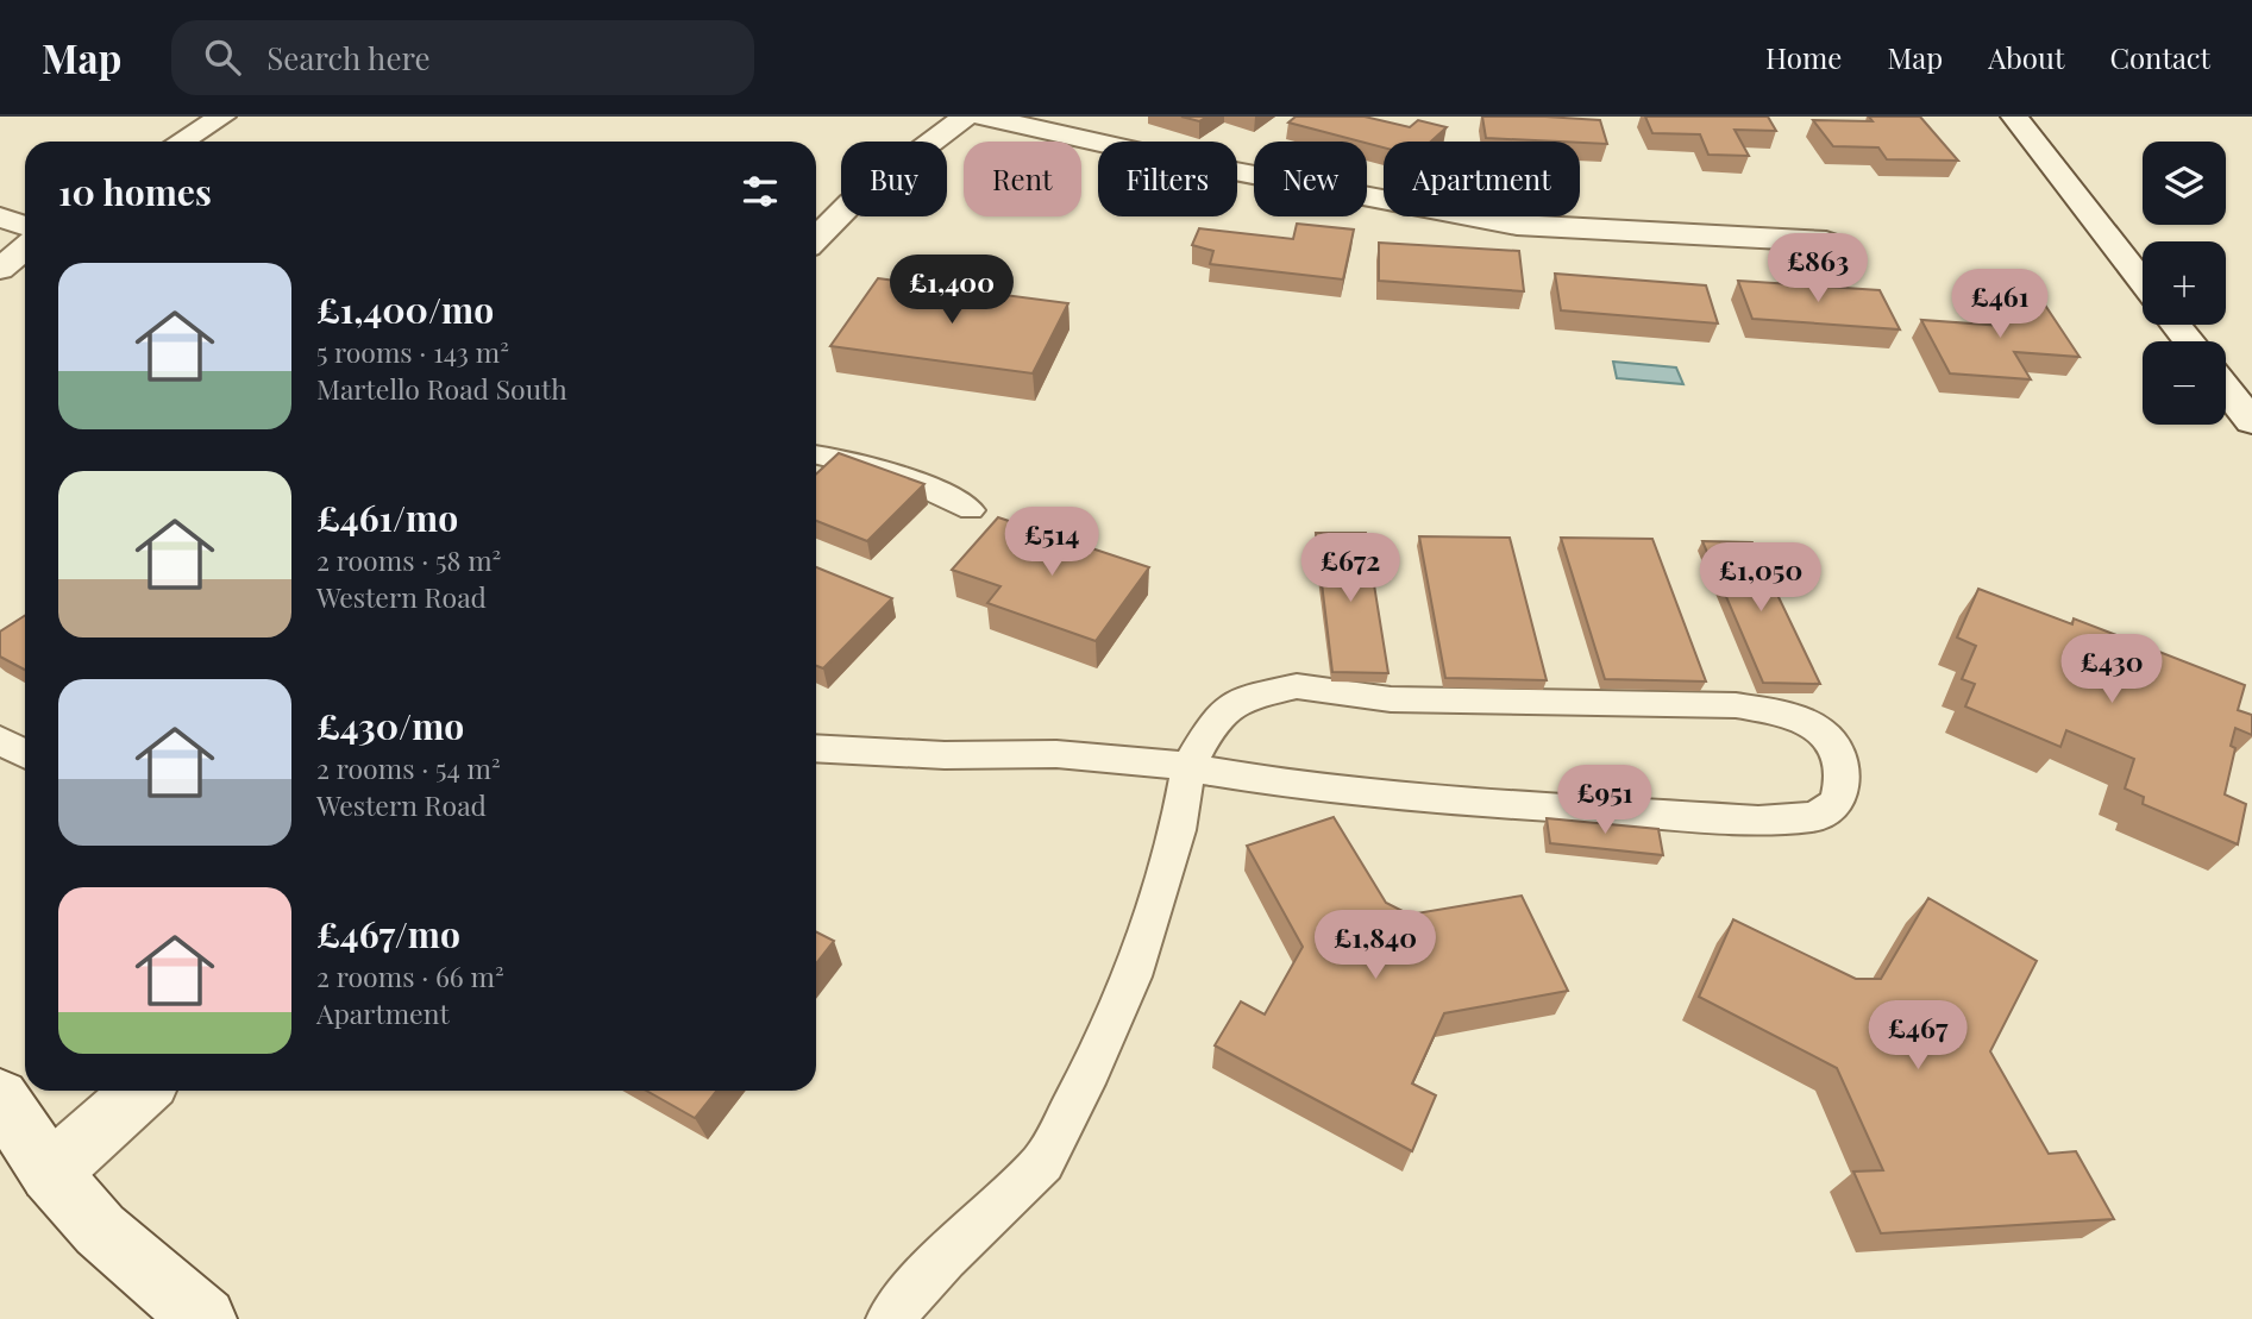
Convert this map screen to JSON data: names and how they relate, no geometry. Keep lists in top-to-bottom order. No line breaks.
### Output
{"page":{"header":"Map","search":"Search here","nav":["Home","Map","About","Contact"],"map_buttons":["+","−"],"chip":["Buy","Rent","Filters","New","Apartment"],"heading":"10 homes","price":["£863","£1,400","£461","£514","£672","£1,050","£430","£951","£1,840","£467"],"list":[{"name":"£1,400/mo","note":"5 rooms · 143 m² · Martello Road South"},{"name":"£461/mo","note":"2 rooms · 58 m² · Western Road"},{"name":"£430/mo","note":"2 rooms · 54 m² · Western Road"},{"name":"£467/mo","note":"2 rooms · 66 m² · Apartment"}]}}
